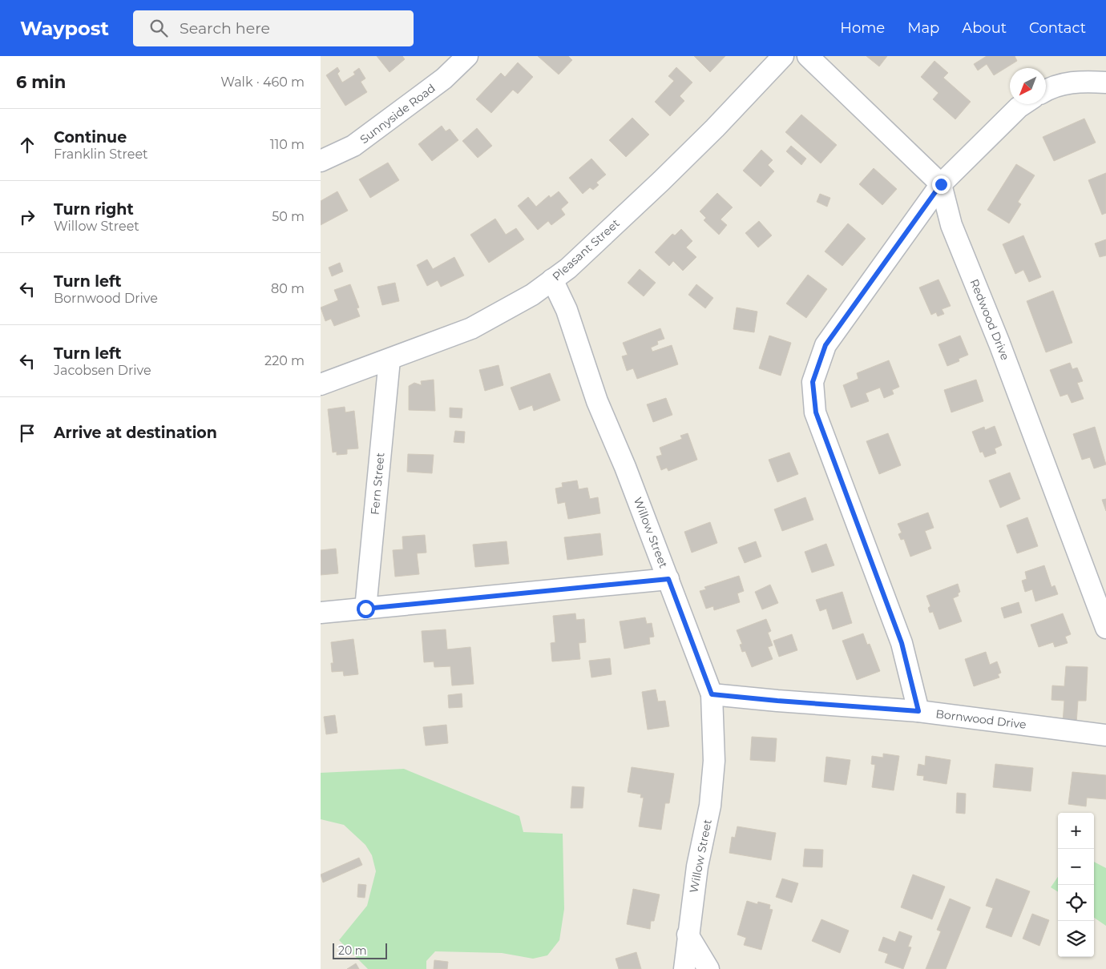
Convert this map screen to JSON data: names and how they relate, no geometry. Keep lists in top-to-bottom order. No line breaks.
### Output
{"streets":{"street":["Sunnyside Road","Pleasant Street","Redwood Drive","Fern Street","Willow Street","Bornwood Drive"]},"crossings":[["Pleasant Street","Fern Street"],["Pleasant Street","Willow Street"],["Willow Street","Bornwood Drive"]],"scale_bar":"20 m","north":"bottom left","page":{"header":"Waypost","search":"Search here","nav":["Home","Map","About","Contact"],"heading":["6 min","Walk · 460 m"],"list":[["Continue","Franklin Street","110 m"],["Turn right","Willow Street","50 m"],["Turn left","Bornwood Drive","80 m"],["Turn left","Jacobsen Drive","220 m"],"Arrive at destination"],"map_buttons":["+","−"],"scale":"20 m"}}
